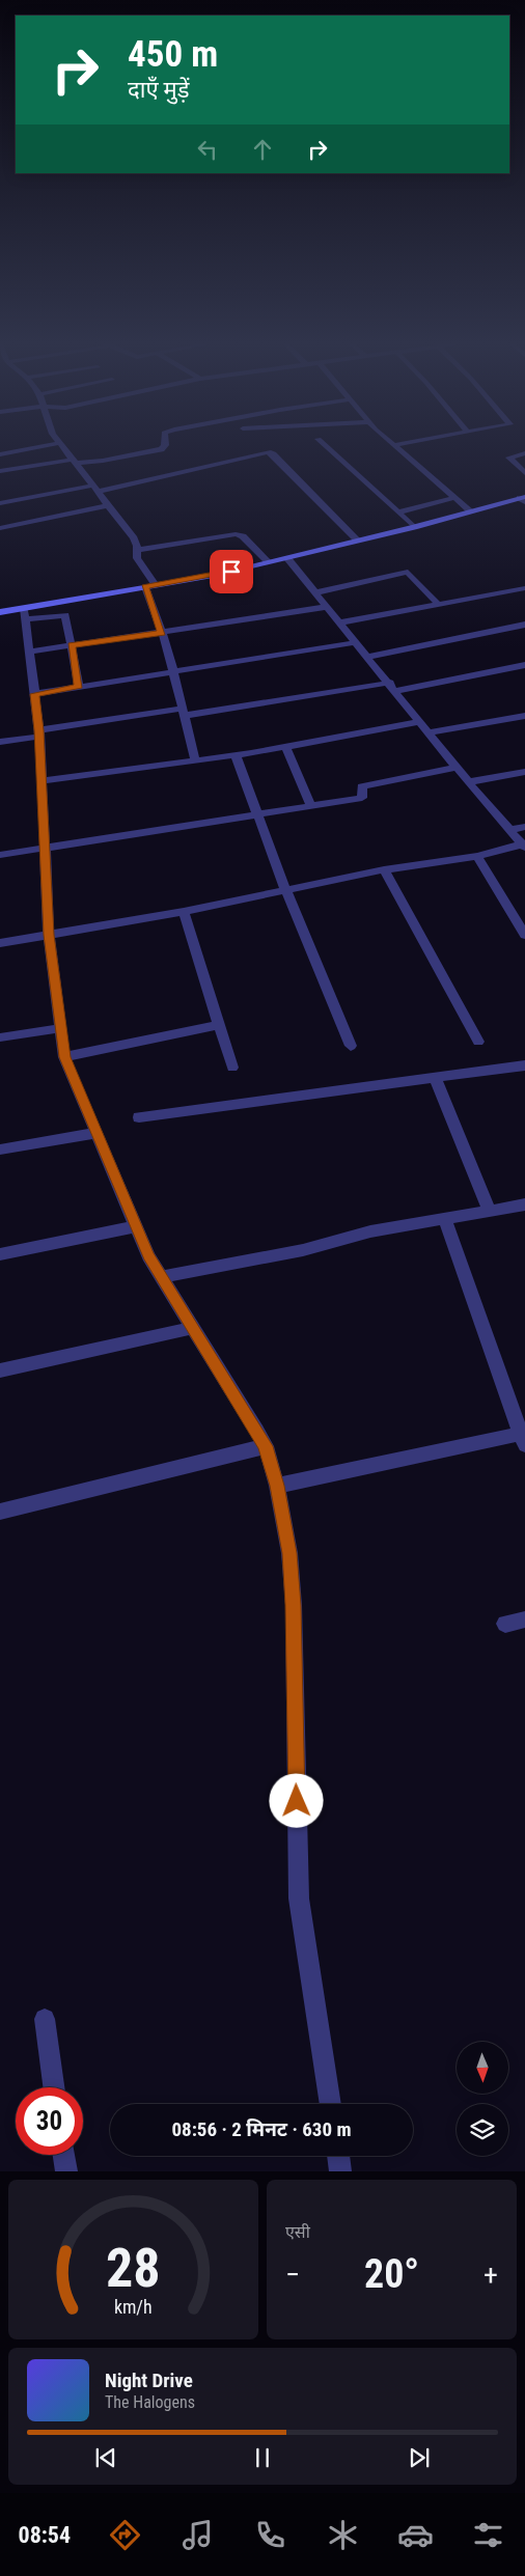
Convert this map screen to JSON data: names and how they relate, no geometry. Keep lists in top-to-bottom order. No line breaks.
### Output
{"north":"bottom","page":{"turn":["450 m","दाएँ मुड़ें"],"limit":"30","trip":"08:56 · 2 मिनट · 630 m","tile":"एसी","heat":["−","20°","+"],"song":["Night Drive","The Halogens"],"tabs":"08:54","gauge":["28","km/h"]}}
